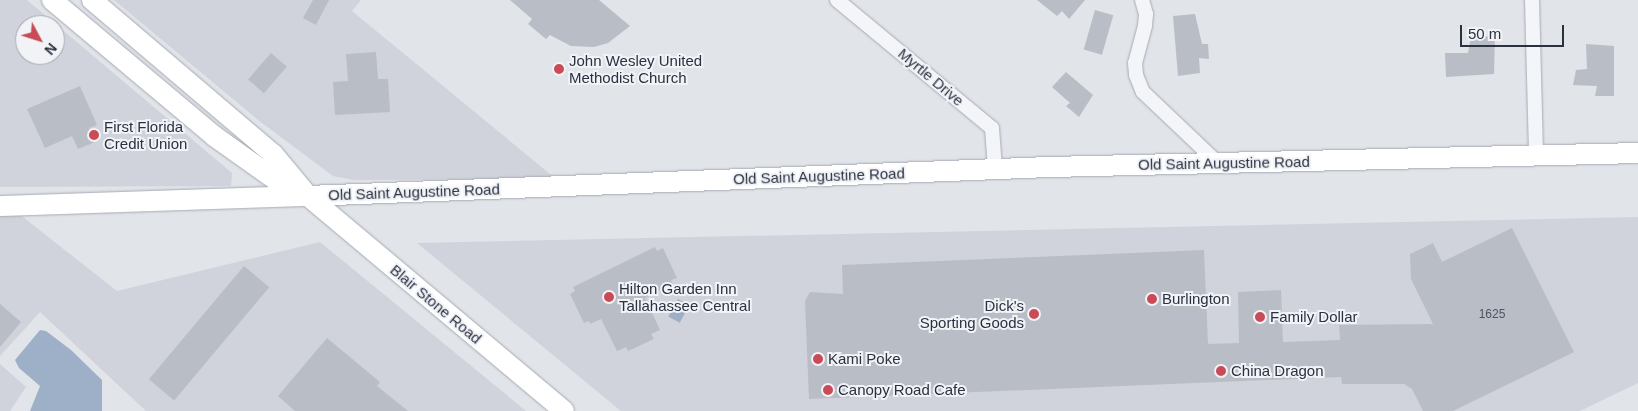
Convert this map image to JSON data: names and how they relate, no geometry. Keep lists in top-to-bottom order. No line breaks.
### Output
{"streets":{"street":["Myrtle Drive","Old Saint Augustine Road","Blair Stone Road"]},"crossings":[["Myrtle Drive","Old Saint Augustine Road"],["Old Saint Augustine Road","Blair Stone Road"]],"places":["John Wesley United Methodist Church","First Florida Credit Union","Hilton Garden Inn Tallahassee Central","Burlington","Dick's Sporting Goods","Family Dollar","Kami Poke","China Dragon","Canopy Road Cafe"],"house_numbers":["1625"],"scale_bar":"50 m","north":"bottom right"}
